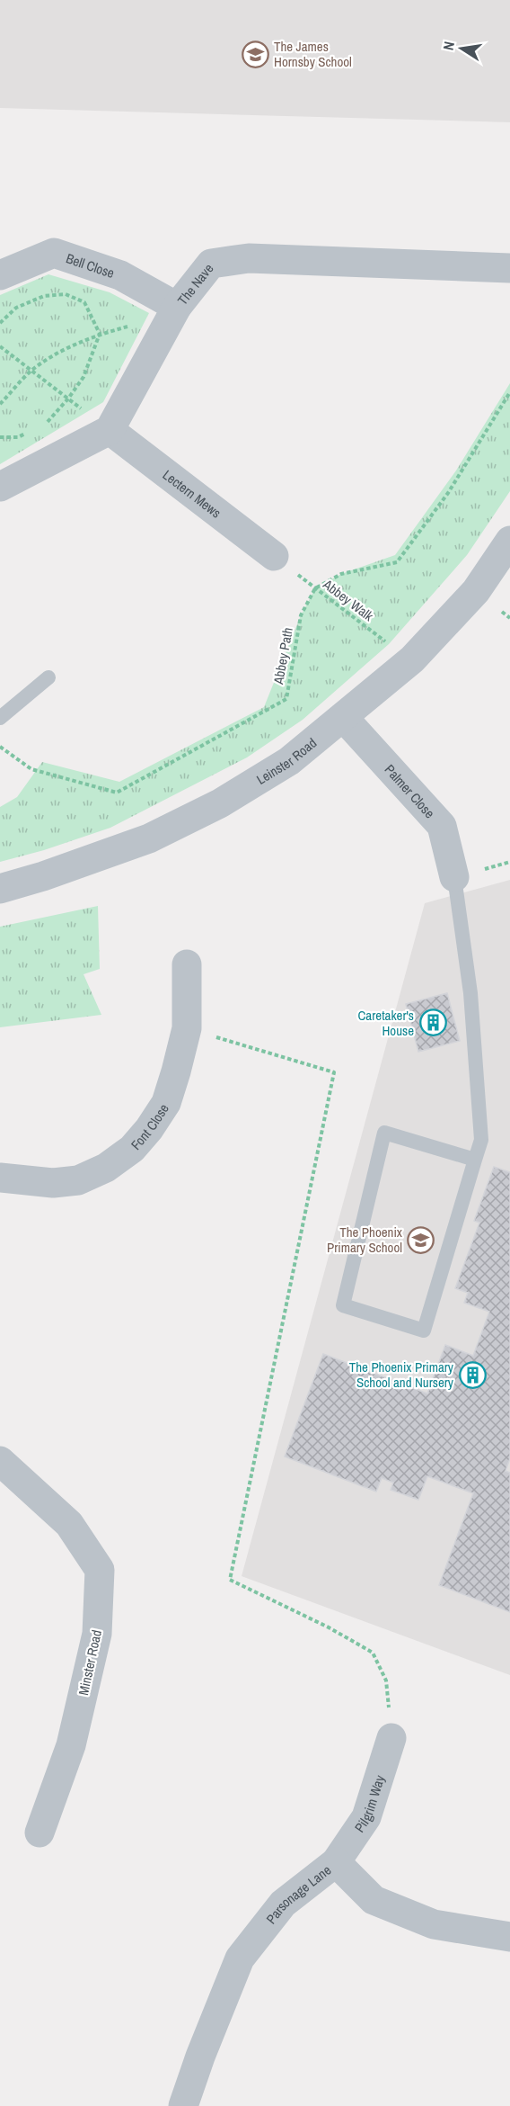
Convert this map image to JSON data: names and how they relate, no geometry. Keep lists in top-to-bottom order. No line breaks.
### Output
{"streets":{"street":["Bell Close","The Nave","Lectern Mews","Leinster Road","Palmer Close","Font Close","Minster Road","Pilgrim Way","Parsonage Lane"],"path":["Abbey Walk","Abbey Path"]},"crossings":[["Bell Close","The Nave"],["The Nave","Lectern Mews"],["Lectern Mews","Abbey Walk"],["Abbey Walk","Abbey Path"],["Abbey Walk","Leinster Road"],["Leinster Road","Palmer Close"],["Pilgrim Way","Parsonage Lane"]],"places":{"school or university":["The James Hornsby School","The Phoenix Primary School"],"building":["Caretaker's House","The Phoenix Primary School and Nursery"]},"north":"left"}
